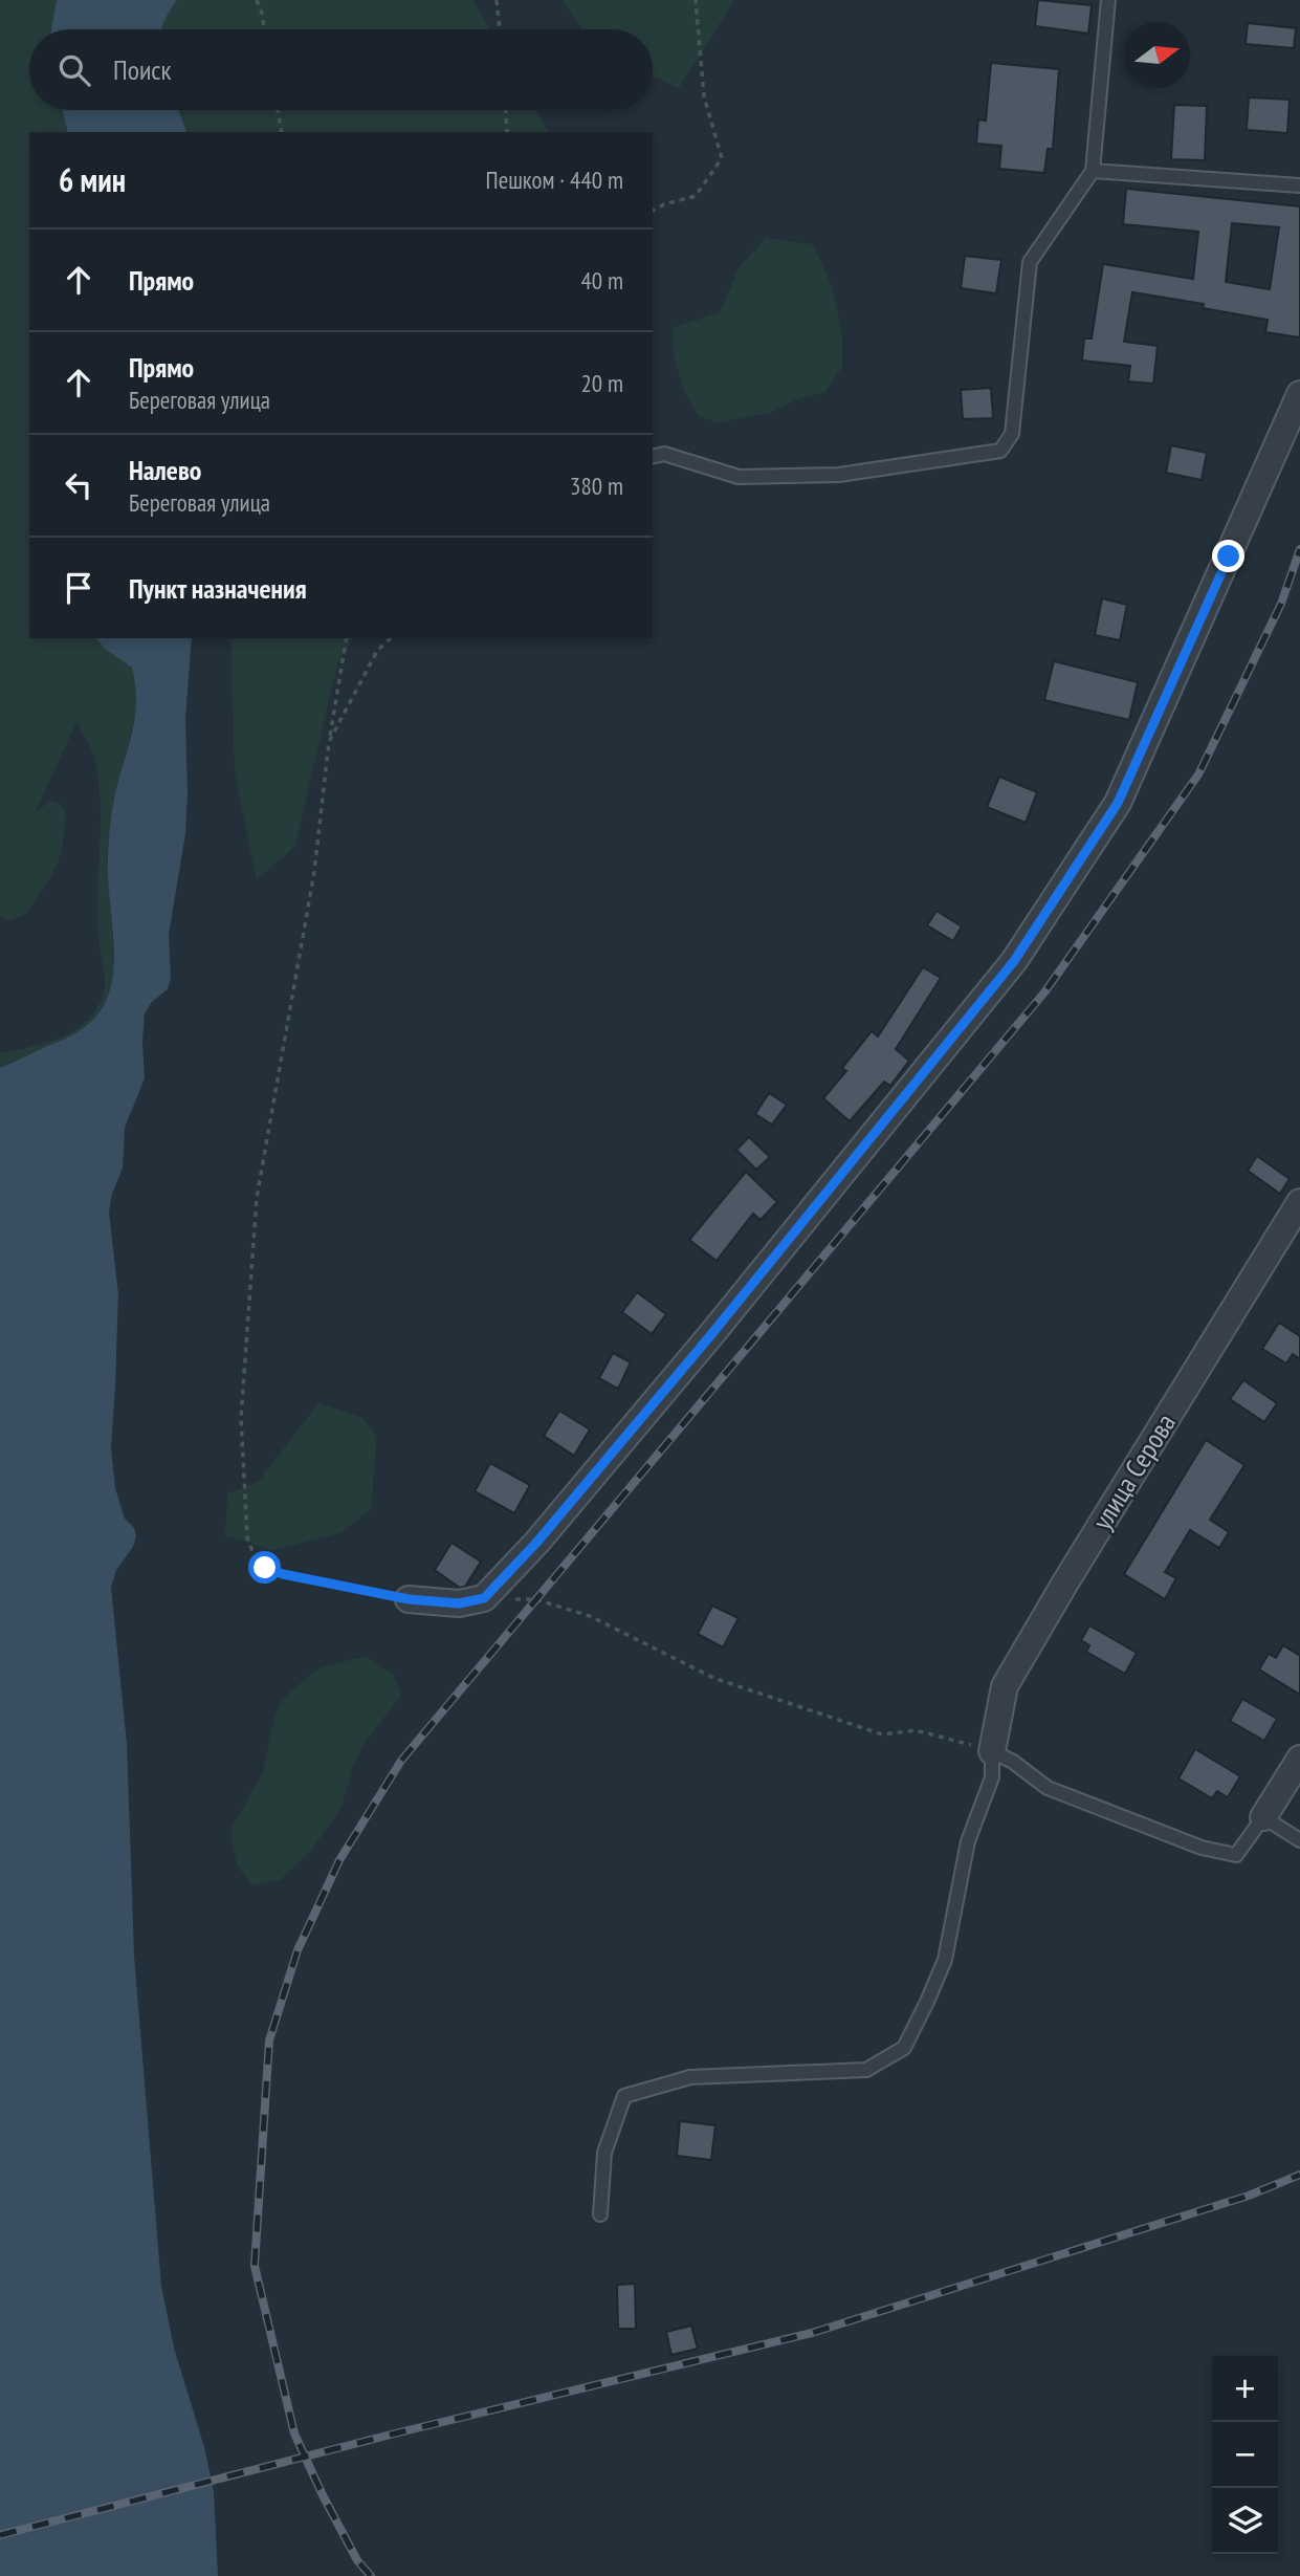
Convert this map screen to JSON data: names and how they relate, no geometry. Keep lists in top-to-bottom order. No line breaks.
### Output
{"streets":{"street":["улица Серова"]},"north":"right","page":{"search":"Поиск","heading":["6 мин","Пешком · 440 m"],"list":[["Прямо","40 m"],["Прямо","Береговая улица","20 m"],["Налево","Береговая улица","380 m"],"Пункт назначения"],"map_buttons":["+","−"]}}
